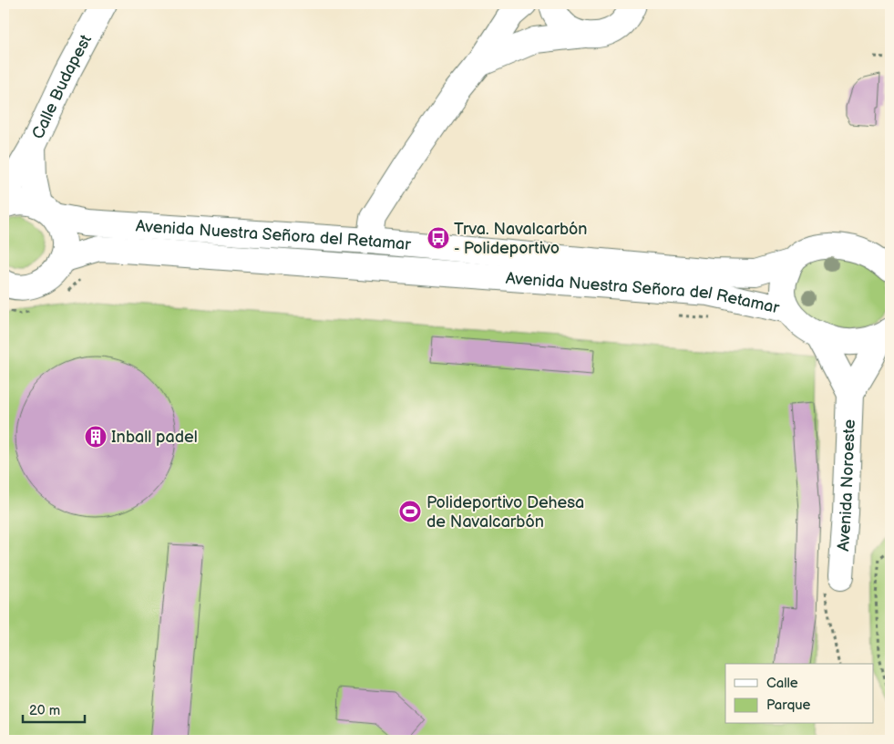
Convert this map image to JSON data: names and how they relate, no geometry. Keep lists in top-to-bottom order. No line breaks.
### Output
{"streets":{"street":["Calle Budapest","Avenida Nuestra Señora del Retamar","Avenida Noroeste"]},"crossings":[["Calle Budapest","Avenida Nuestra Señora del Retamar"]],"places":{"bus stop":["Trva. Navalcarbón - Polideportivo"],"building":["Inball padel"],"sports":["Polideportivo Dehesa de Navalcarbón"]},"legend":["Calle","Parque"],"scale_bar":"20 m"}
